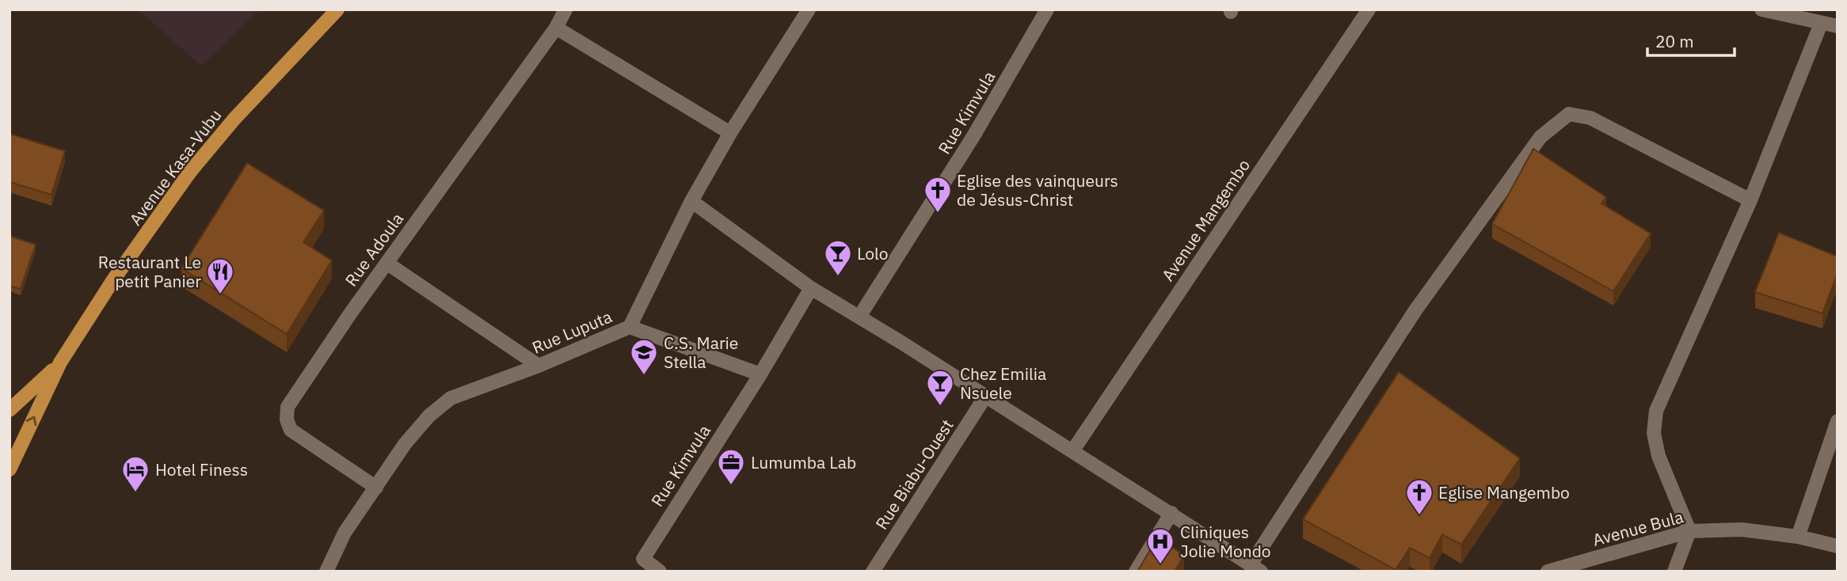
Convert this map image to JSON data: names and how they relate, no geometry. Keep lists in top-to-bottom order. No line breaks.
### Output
{"streets":{"main road":["Avenue Kasa-Vubu"],"street":["Rue Kimvula","Avenue Mangembo","Rue Adoula","Rue Luputa","Rue Biabu-Ouest","Avenue Bula"]},"crossings":[["Rue Adoula","Rue Luputa"]],"places":{"church":["Eglise des vainqueurs de Jésus-Christ","Eglise Mangembo"],"bar":["Lolo","Chez Emilia Nsuele"],"restaurant":["Restaurant Le petit Panier"],"school or university":["C.S. Marie Stella"],"office":["Lumumba Lab"],"hotel":["Hotel Finess"],"hospital":["Cliniques Jolie Mondo"]},"scale_bar":"20 m"}
